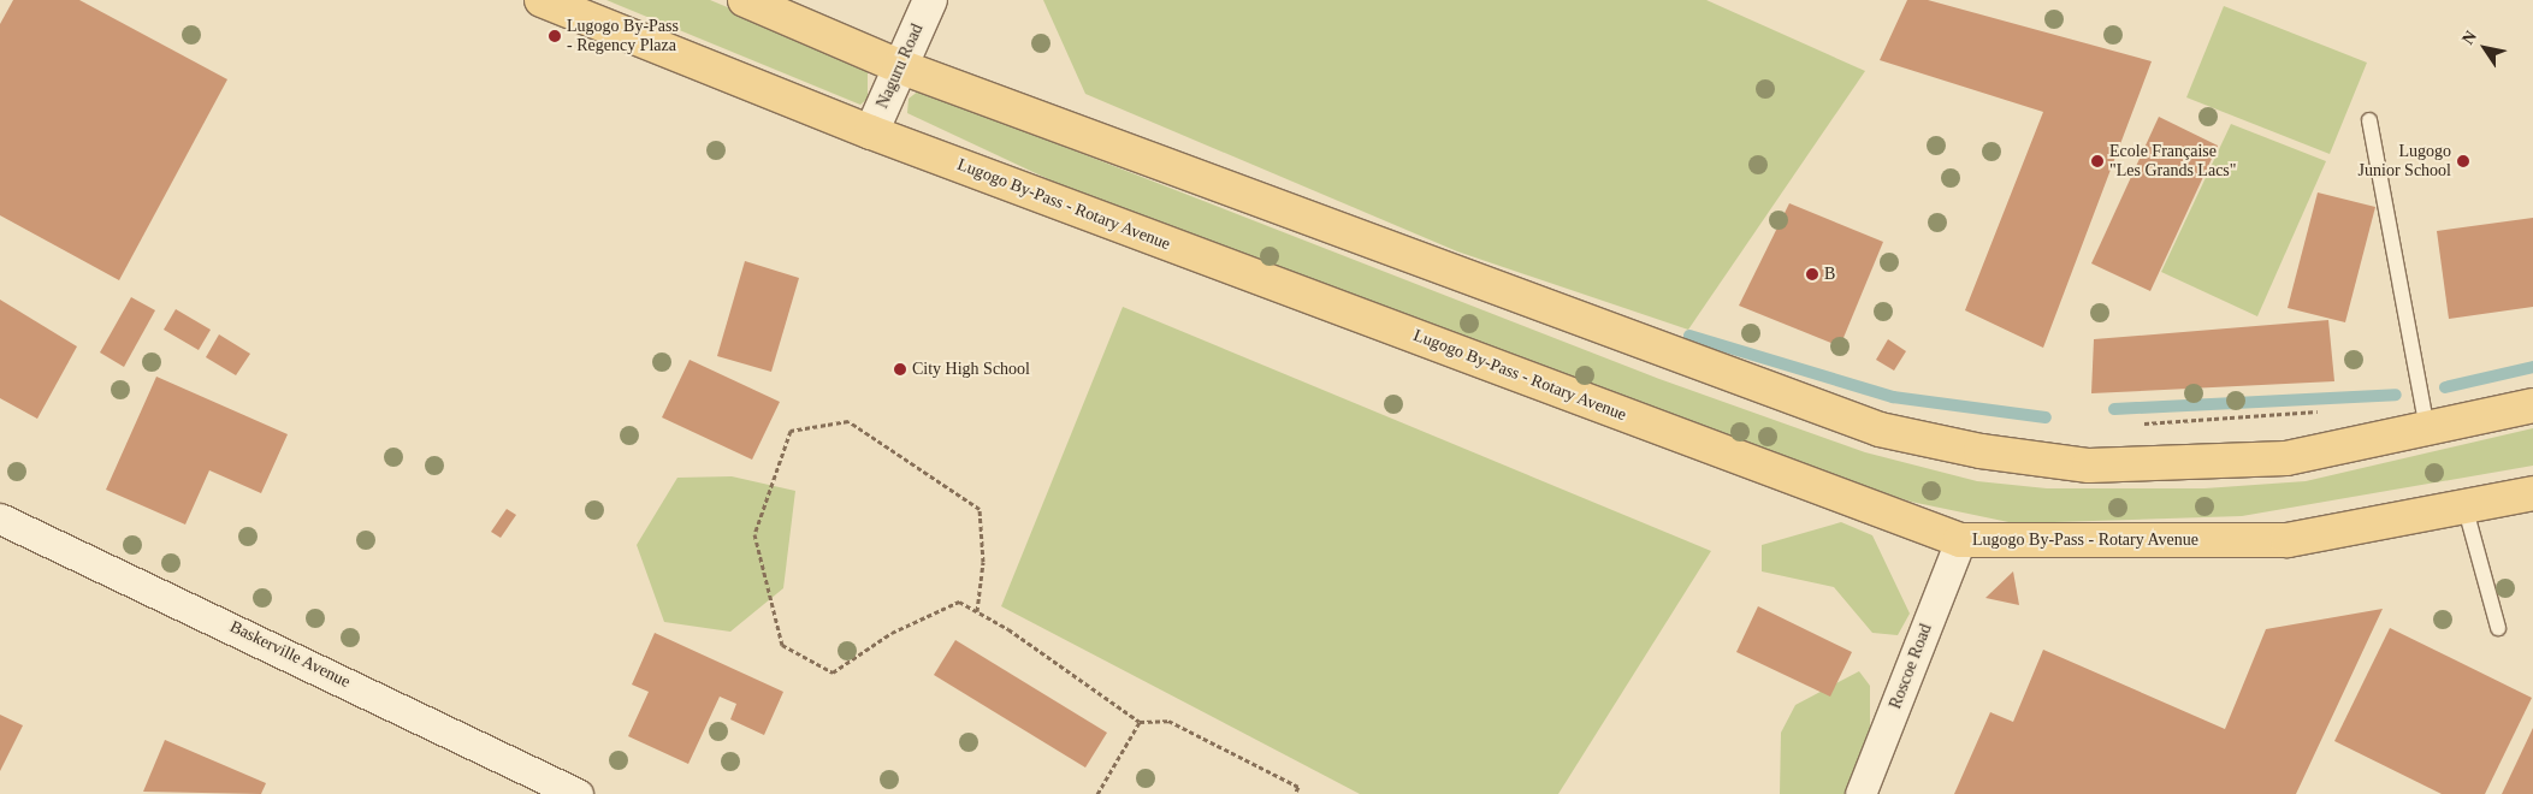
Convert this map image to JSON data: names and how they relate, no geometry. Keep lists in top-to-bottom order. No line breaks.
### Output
{"streets":{"main road":["Lugogo By-Pass - Rotary Avenue"],"street":["Naguru Road","Baskerville Avenue","Roscoe Road"]},"crossings":[["Naguru Road","Lugogo By-Pass - Rotary Avenue"],["Lugogo By-Pass - Rotary Avenue","Roscoe Road"]],"places":["Lugogo By-Pass - Regency Plaza","Ecole Française \"Les Grands Lacs\"","Lugogo Junior School","B","City High School"],"north":"top left"}
